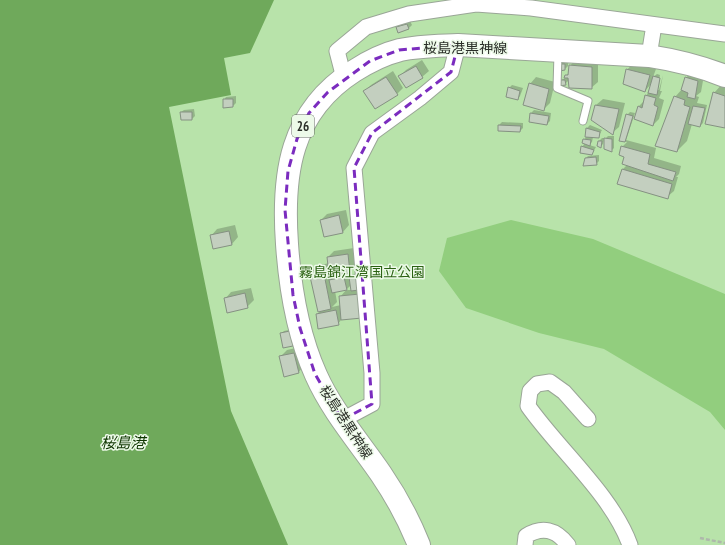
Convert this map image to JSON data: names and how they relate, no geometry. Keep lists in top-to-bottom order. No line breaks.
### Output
{"streets":{"main road":["桜島港黒神線","26"]},"water":["桜島港"],"parks":["霧島錦江湾国立公園"]}
